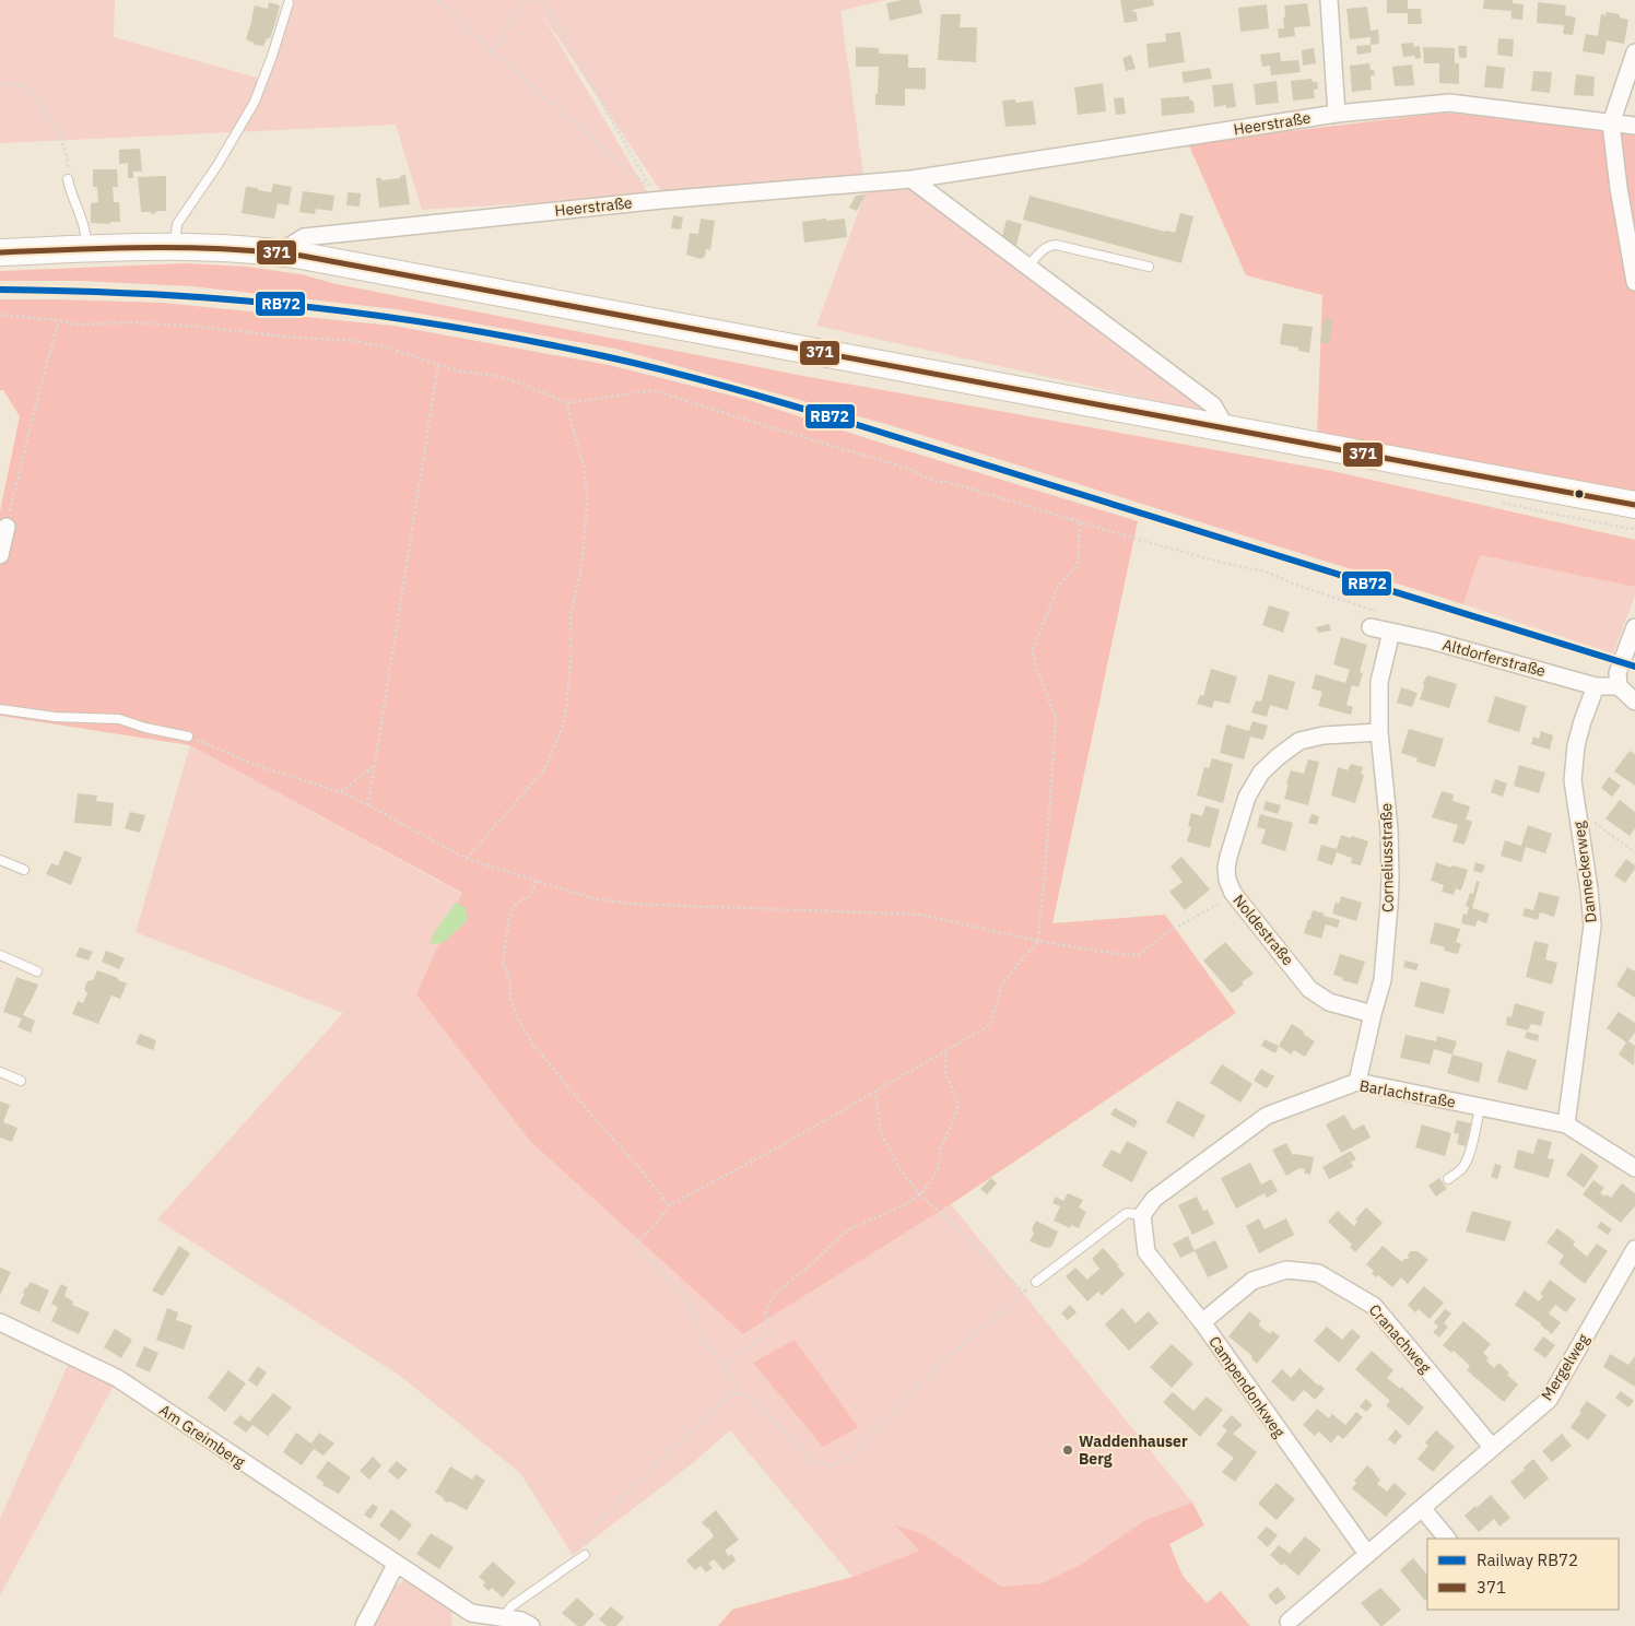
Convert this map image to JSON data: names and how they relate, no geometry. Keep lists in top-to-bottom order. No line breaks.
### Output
{"streets":{"street":["Heerstraße","Altdorferstraße","Corneliusstraße","Danneckerweg","Noldestraße","Barlachstraße","Cranachweg","Mergelweg","Campendonkweg","Am Greimberg"]},"crossings":[["Altdorferstraße","Corneliusstraße"],["Altdorferstraße","Danneckerweg"],["Corneliusstraße","Noldestraße"],["Corneliusstraße","Barlachstraße"],["Danneckerweg","Barlachstraße"],["Barlachstraße","Campendonkweg"],["Cranachweg","Mergelweg"],["Cranachweg","Campendonkweg"],["Mergelweg","Campendonkweg"]],"places":["Waddenhauser Berg"],"lines":["transit line 371","rail line RB72"],"legend":["Railway RB72","371"]}
